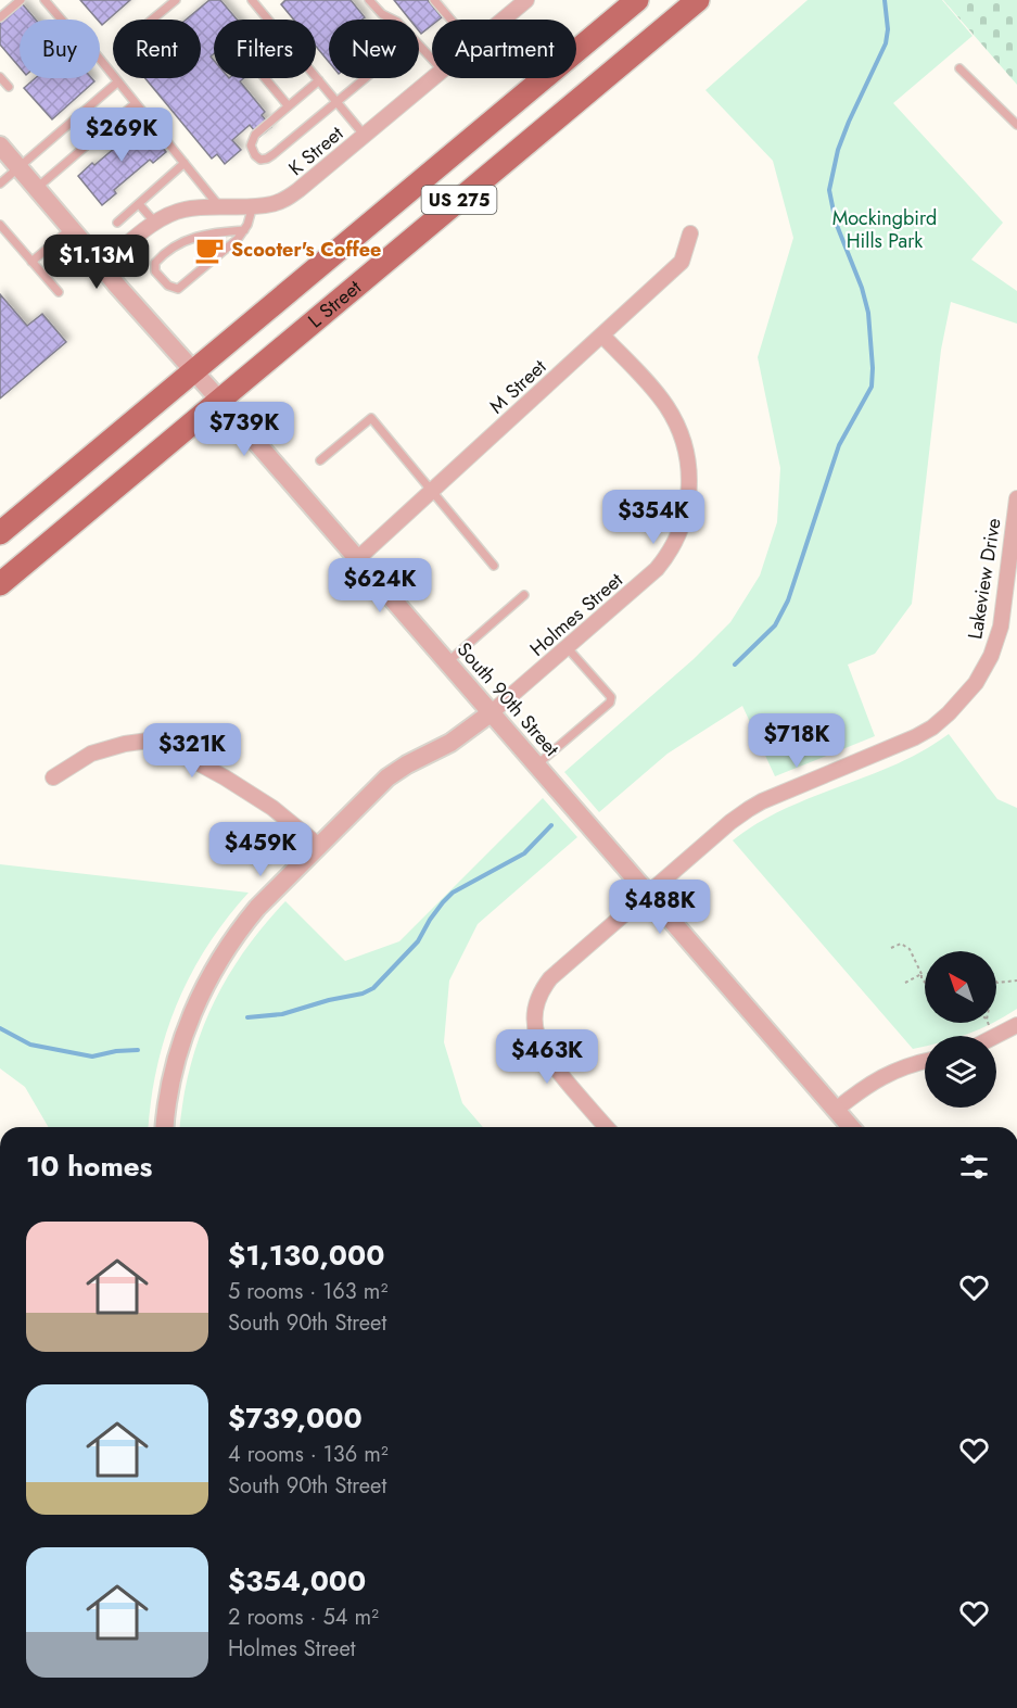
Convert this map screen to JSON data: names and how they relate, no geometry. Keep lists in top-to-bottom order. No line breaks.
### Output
{"streets":{"main road":["US 275","L Street"],"street":["K Street","M Street","Lakeview Drive","Holmes Street","South 90th Street"]},"crossings":[["K Street","South 90th Street"],["L Street","South 90th Street"],["M Street","Holmes Street"],["M Street","South 90th Street"],["Lakeview Drive","South 90th Street"],["Holmes Street","South 90th Street"]],"parks":["Mockingbird Hills Park"],"places":{"cafe":["Scooter's Coffee"]},"north":"top left","page":{"chip":["Buy","Rent","Filters","New","Apartment"],"price":["$269K","$1.13M","$739K","$354K","$624K","$718K","$321K","$459K","$488K","$463K"],"heading":"10 homes","list":[{"name":"$1,130,000","note":"5 rooms · 163 m² · South 90th Street"},{"name":"$739,000","note":"4 rooms · 136 m² · South 90th Street"},{"name":"$354,000","note":"2 rooms · 54 m² · Holmes Street"}]}}
